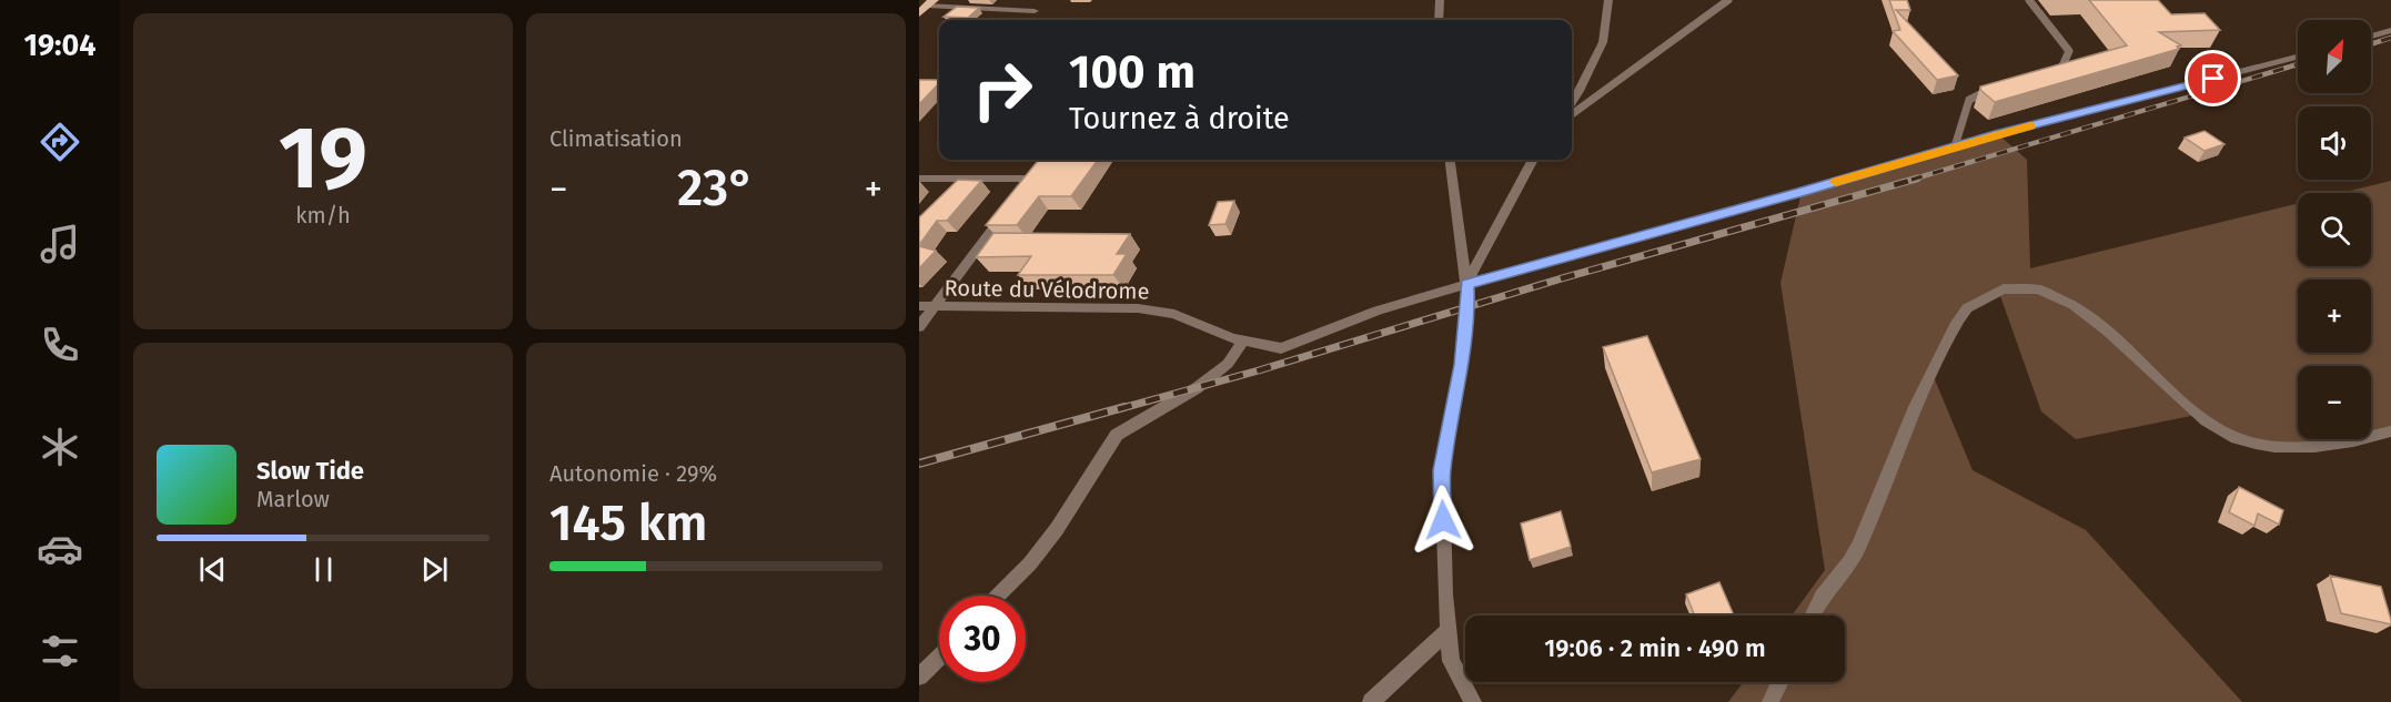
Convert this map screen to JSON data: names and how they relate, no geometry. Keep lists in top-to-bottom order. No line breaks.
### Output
{"streets":{"street":["Route du Vélodrome"]},"north":"top right","page":{"tabs":"19:04","tile":[["19","km/h"],"Climatisation",["Autonomie · 29%","145 km"]],"map_buttons":["+","−"],"turn":["100 m","Tournez à droite"],"heat":["−","23°","+"],"song":["Slow Tide","Marlow"],"limit":"30","trip":"19:06 · 2 min · 490 m"}}
